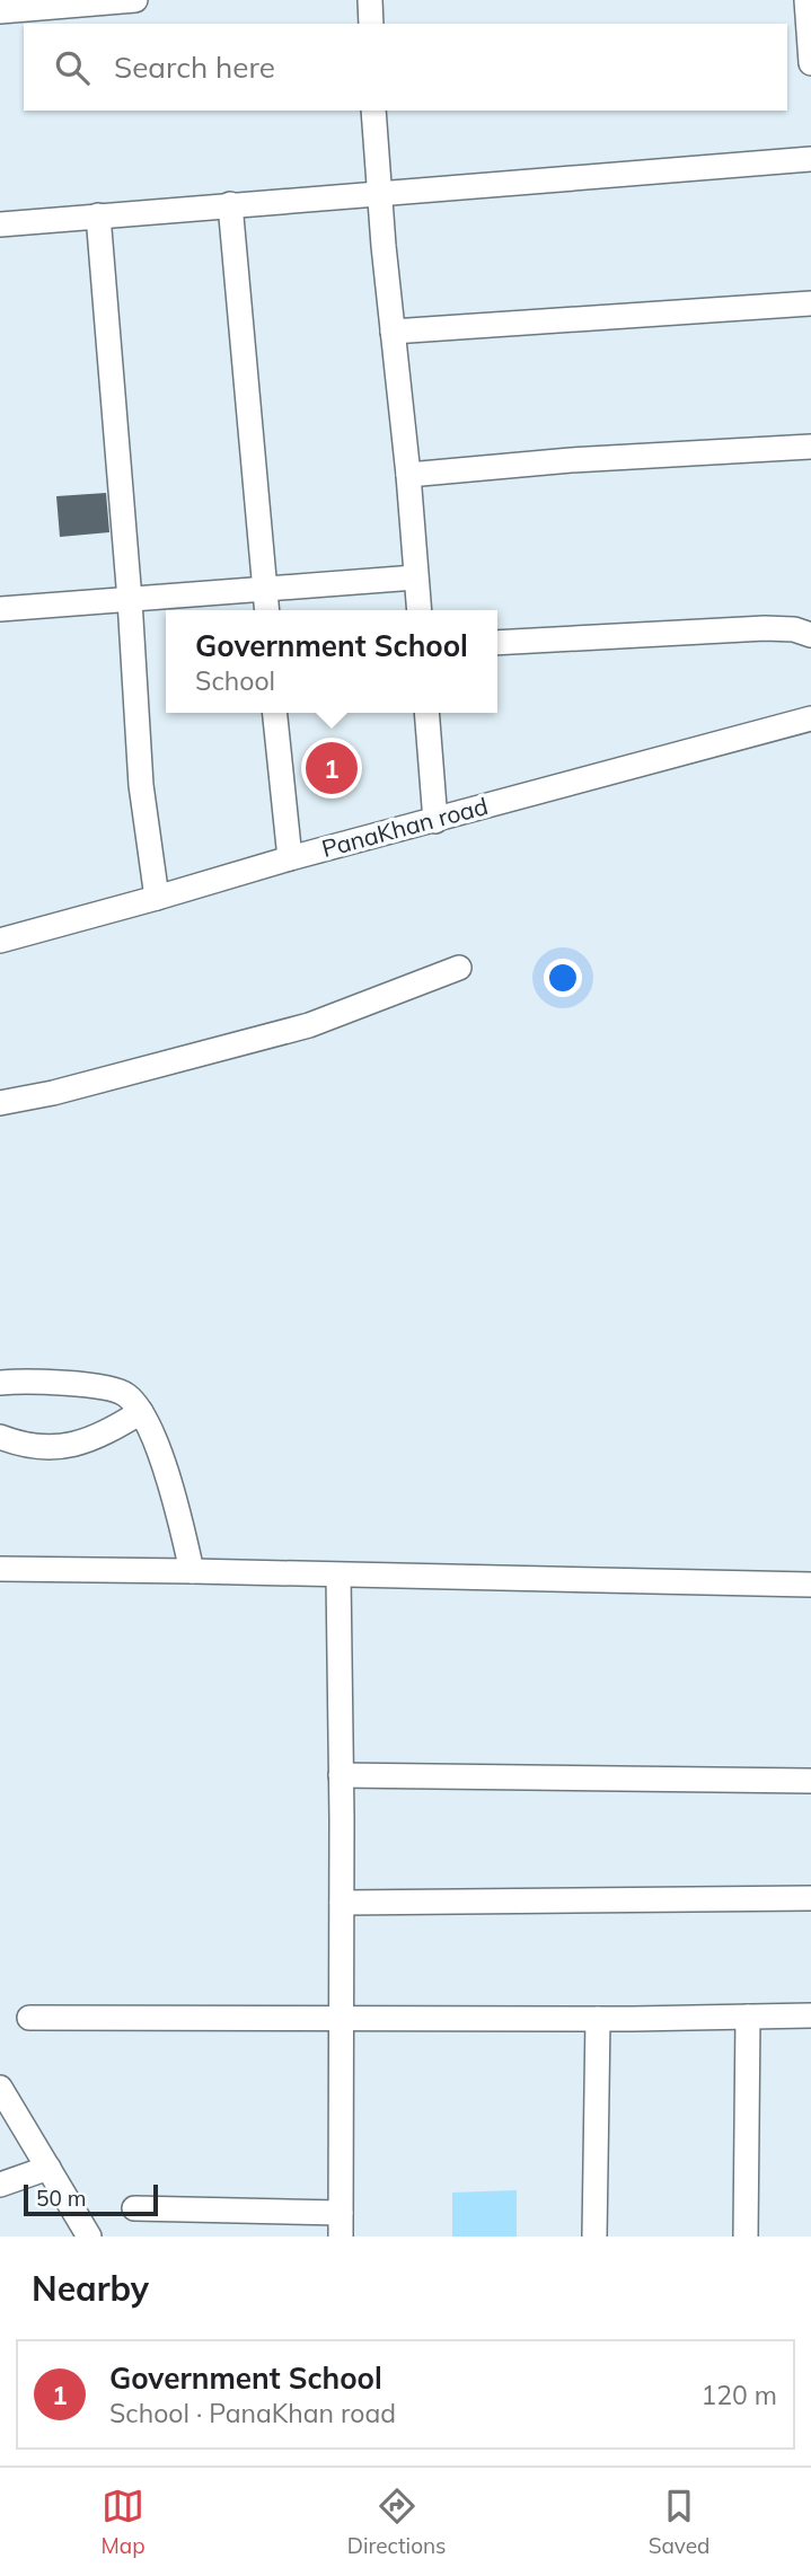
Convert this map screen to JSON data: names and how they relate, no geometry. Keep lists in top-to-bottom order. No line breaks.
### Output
{"streets":{"street":["PanaKhan road"]},"scale_bar":"50 m","page":{"search":"Search here","popup":["Government School","School"],"pins":"1","scale":"50 m","heading":"Nearby","list":[{"mark":"1","name":"Government School","note":"School · PanaKhan road","value":"120 m"}],"nav":["Map","Directions","Saved"]}}
